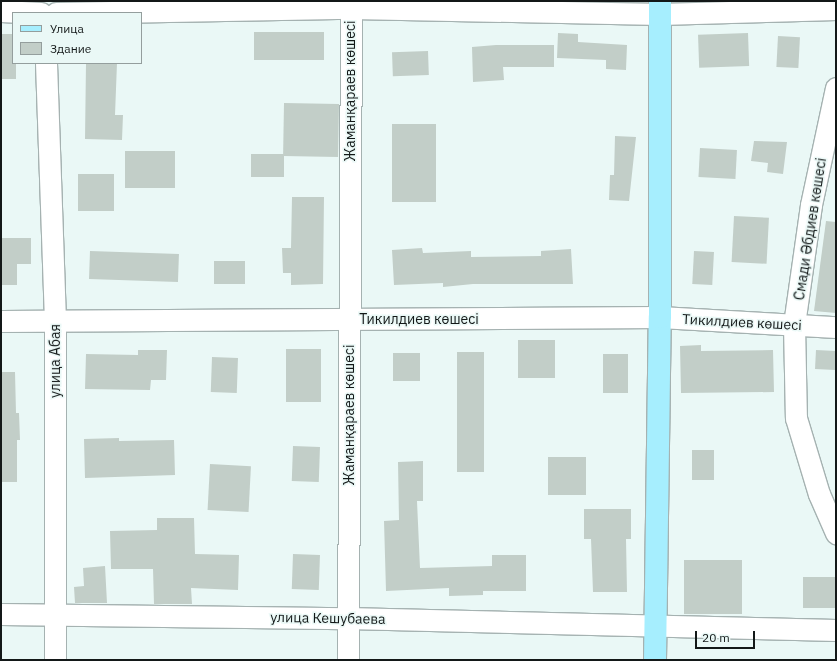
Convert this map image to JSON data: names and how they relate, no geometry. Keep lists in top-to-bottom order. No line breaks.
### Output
{"streets":{"street":["Жаманқараев көшесі","Смади Әбдиев көшесі","Тикилдиев көшесі","улица Абая","улица Кешубаева"]},"crossings":[["Жаманқараев көшесі","Тикилдиев көшесі"],["Жаманқараев көшесі","улица Кешубаева"],["Смади Әбдиев көшесі","Тикилдиев көшесі"],["Тикилдиев көшесі","улица Абая"],["улица Абая","улица Кешубаева"]],"legend":["Улица","Здание"],"scale_bar":"20 m"}
